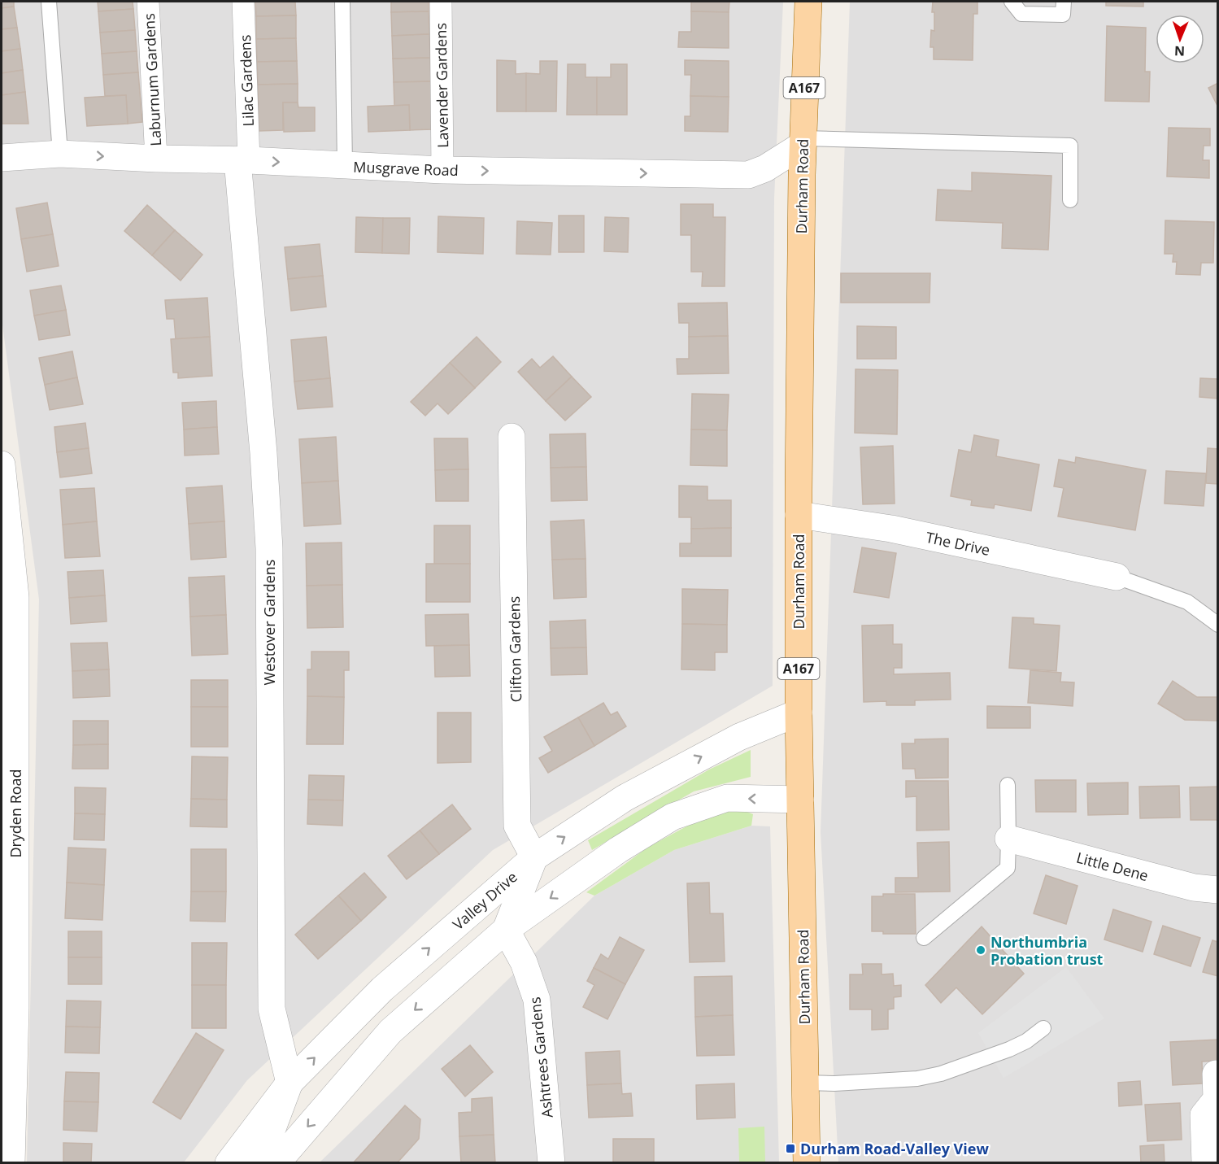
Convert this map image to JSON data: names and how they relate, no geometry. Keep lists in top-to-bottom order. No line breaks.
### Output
{"streets":{"main road":["A167","Durham Road"],"street":["Laburnum Gardens","Lilac Gardens","Lavender Gardens","Musgrave Road","The Drive","Westover Gardens","Clifton Gardens","Dryden Road","Little Dene","Valley Drive","Ashtrees Gardens"]},"crossings":[["Laburnum Gardens","Musgrave Road"],["Lilac Gardens","Musgrave Road"],["Lilac Gardens","Westover Gardens"],["Lavender Gardens","Musgrave Road"],["Musgrave Road","Durham Road"],["Musgrave Road","Westover Gardens"],["Durham Road","The Drive"],["Durham Road","Valley Drive"],["Westover Gardens","Valley Drive"],["Clifton Gardens","Valley Drive"]],"one_way":["Musgrave Road"],"places":{"other":["Northumbria Probation trust"],"transit":["Durham Road-Valley View"]},"north":"bottom"}
